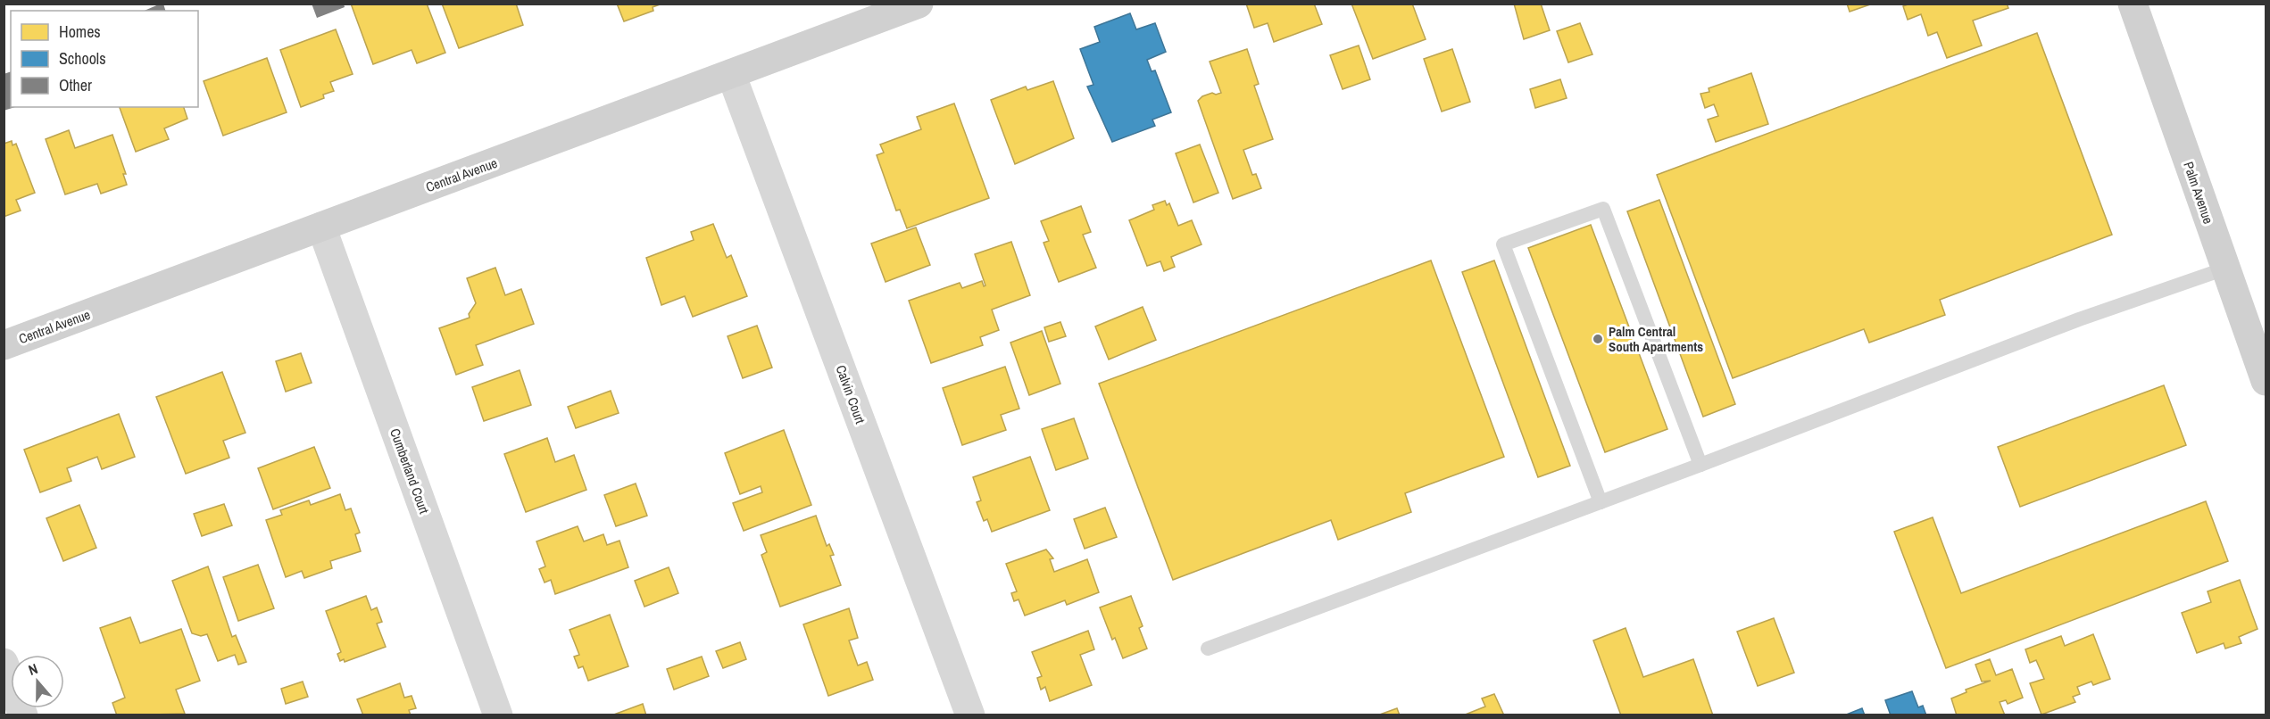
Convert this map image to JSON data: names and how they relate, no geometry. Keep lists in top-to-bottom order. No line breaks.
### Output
{"streets":{"main road":["Central Avenue","Palm Avenue"],"street":["Calvin Court","Cumberland Court"]},"crossings":[["Central Avenue","Calvin Court"],["Central Avenue","Cumberland Court"]],"places":["Palm Central South Apartments"],"legend":["Homes","Schools","Other"],"north":"top"}
